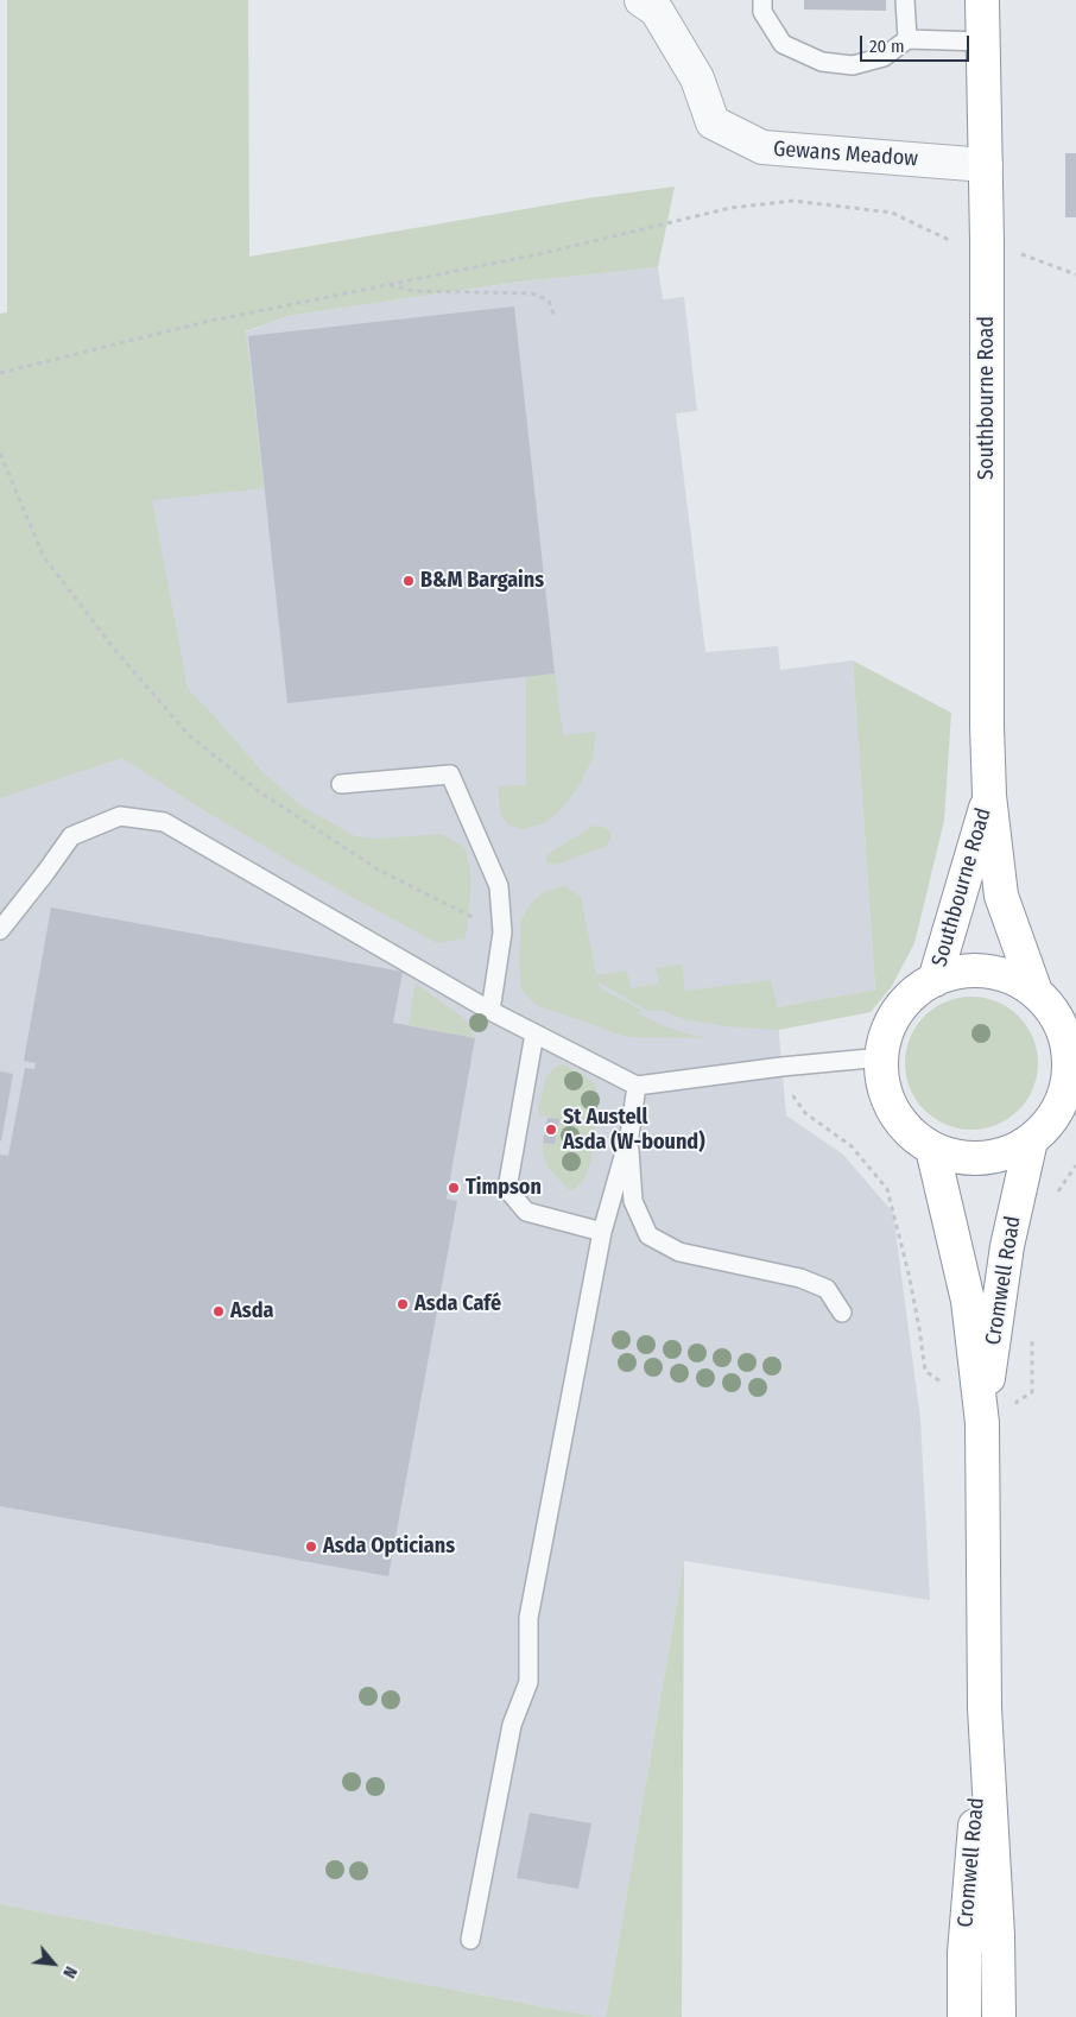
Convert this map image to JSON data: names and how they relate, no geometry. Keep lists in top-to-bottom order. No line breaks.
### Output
{"streets":{"highway":["Southbourne Road","Cromwell Road"],"street":["Gewans Meadow"]},"crossings":[["Gewans Meadow","Southbourne Road"],["Southbourne Road","Cromwell Road"]],"places":["B&M Bargains","St Austell Asda (W-bound)","Timpson","Asda Café","Asda","Asda Opticians"],"scale_bar":"20 m","north":"bottom right"}
